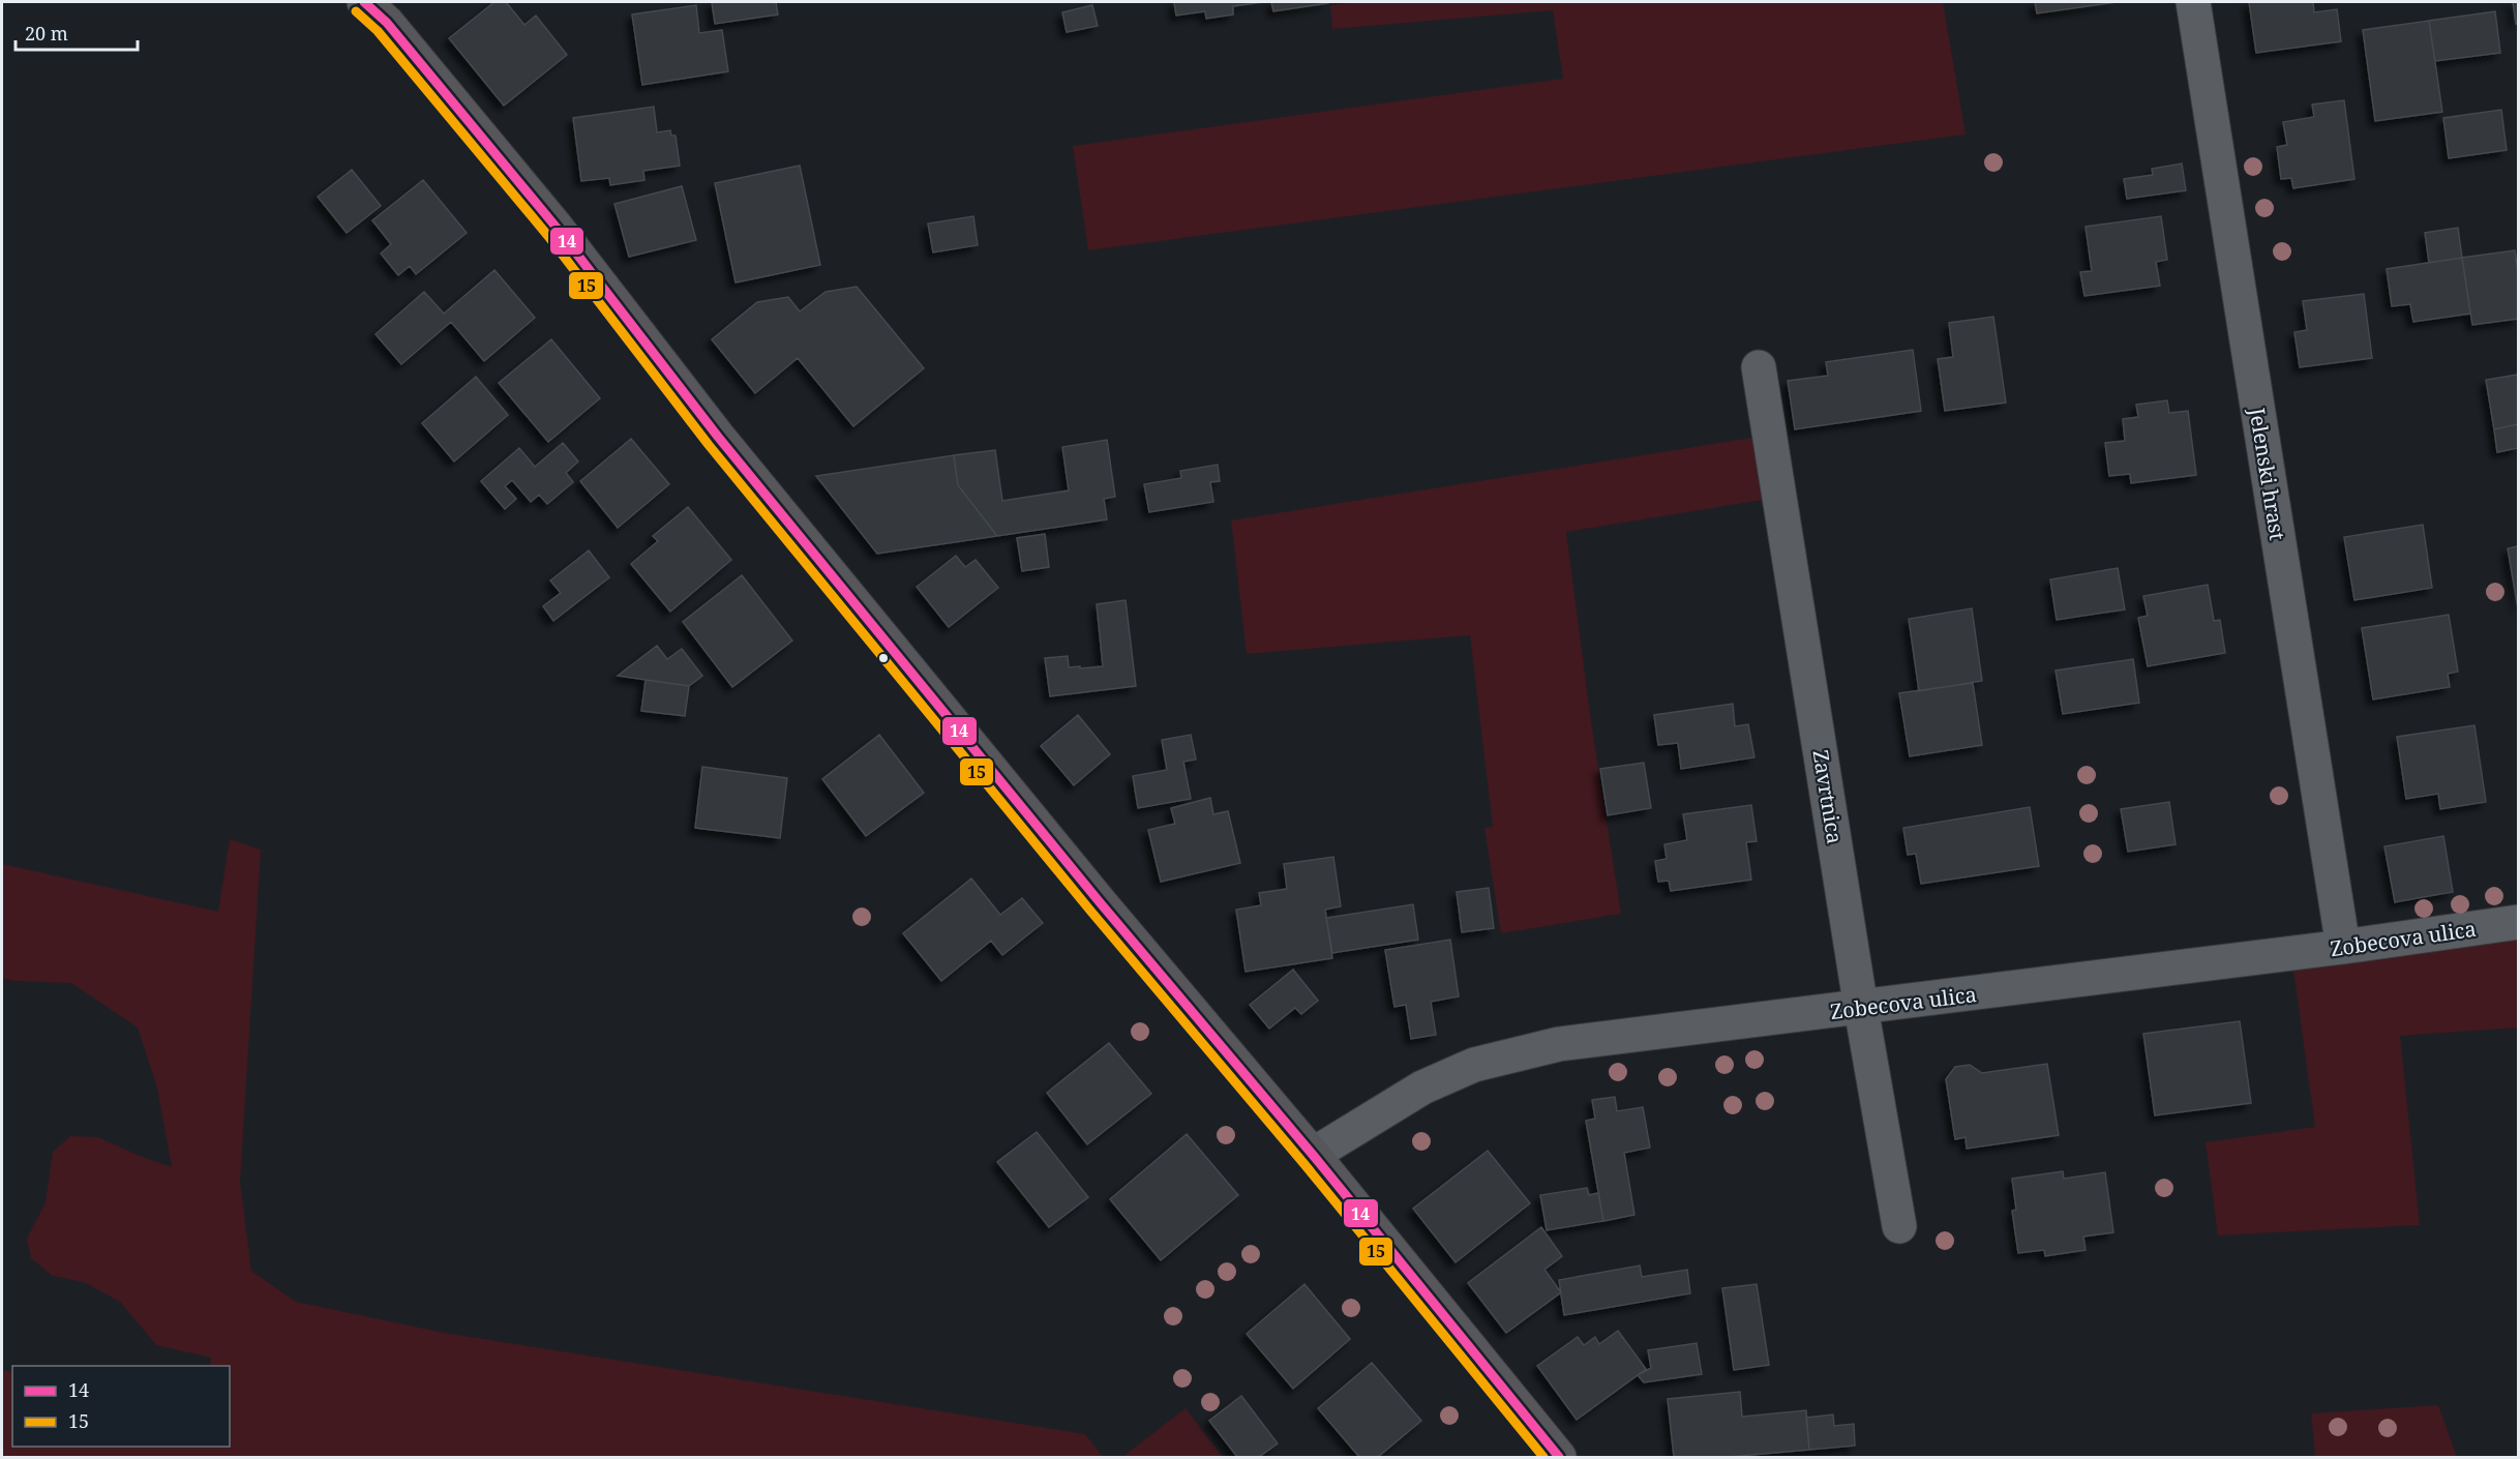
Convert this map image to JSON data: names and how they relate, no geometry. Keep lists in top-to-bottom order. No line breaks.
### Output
{"streets":{"street":["Jelenski hrast","Zavrtnica","Zobecova ulica"]},"crossings":[["Jelenski hrast","Zobecova ulica"],["Zavrtnica","Zobecova ulica"]],"lines":["transit line 14","transit line 15"],"legend":["14","15"],"scale_bar":"20 m"}
